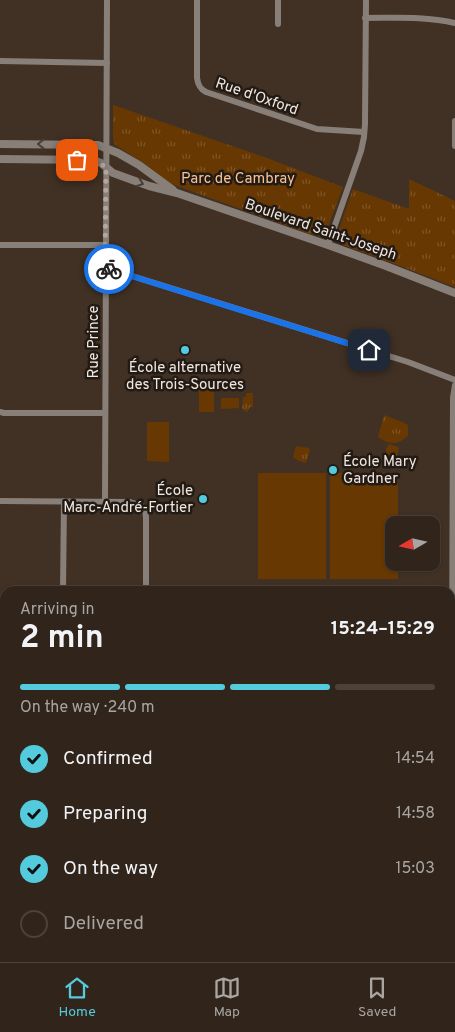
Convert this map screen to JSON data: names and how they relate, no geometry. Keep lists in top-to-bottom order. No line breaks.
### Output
{"streets":{"street":["Rue d'Oxford","Boulevard Saint-Joseph","Rue Prince"]},"crossings":[["Boulevard Saint-Joseph","Rue Prince"]],"parks":["Parc de Cambray"],"places":["École alternative des Trois-Sources","École Mary Gardner","École Marc-André-Fortier"],"north":"left","page":{"heading":["2 min","Arriving in","15:24–15:29"],"bar":"On the way · 240 m","list":[["Confirmed","14:54"],["Preparing","14:58"],["On the way","15:03"],"Delivered"],"tabs":["Home","Map","Saved"]}}
